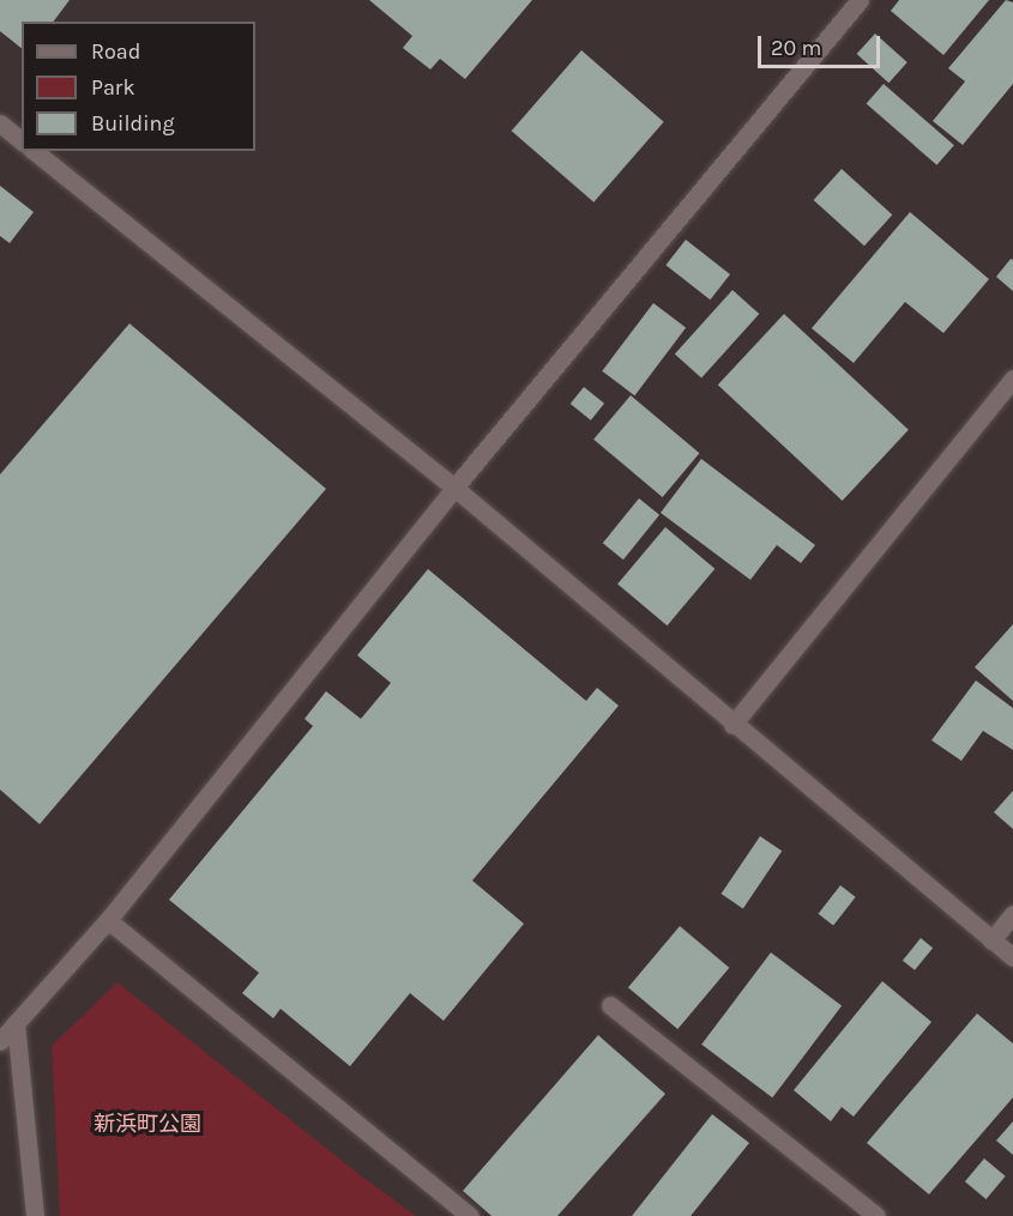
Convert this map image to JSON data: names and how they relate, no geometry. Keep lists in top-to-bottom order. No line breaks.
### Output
{"parks":["新浜町公園"],"legend":["Road","Park","Building"],"scale_bar":"20 m"}
